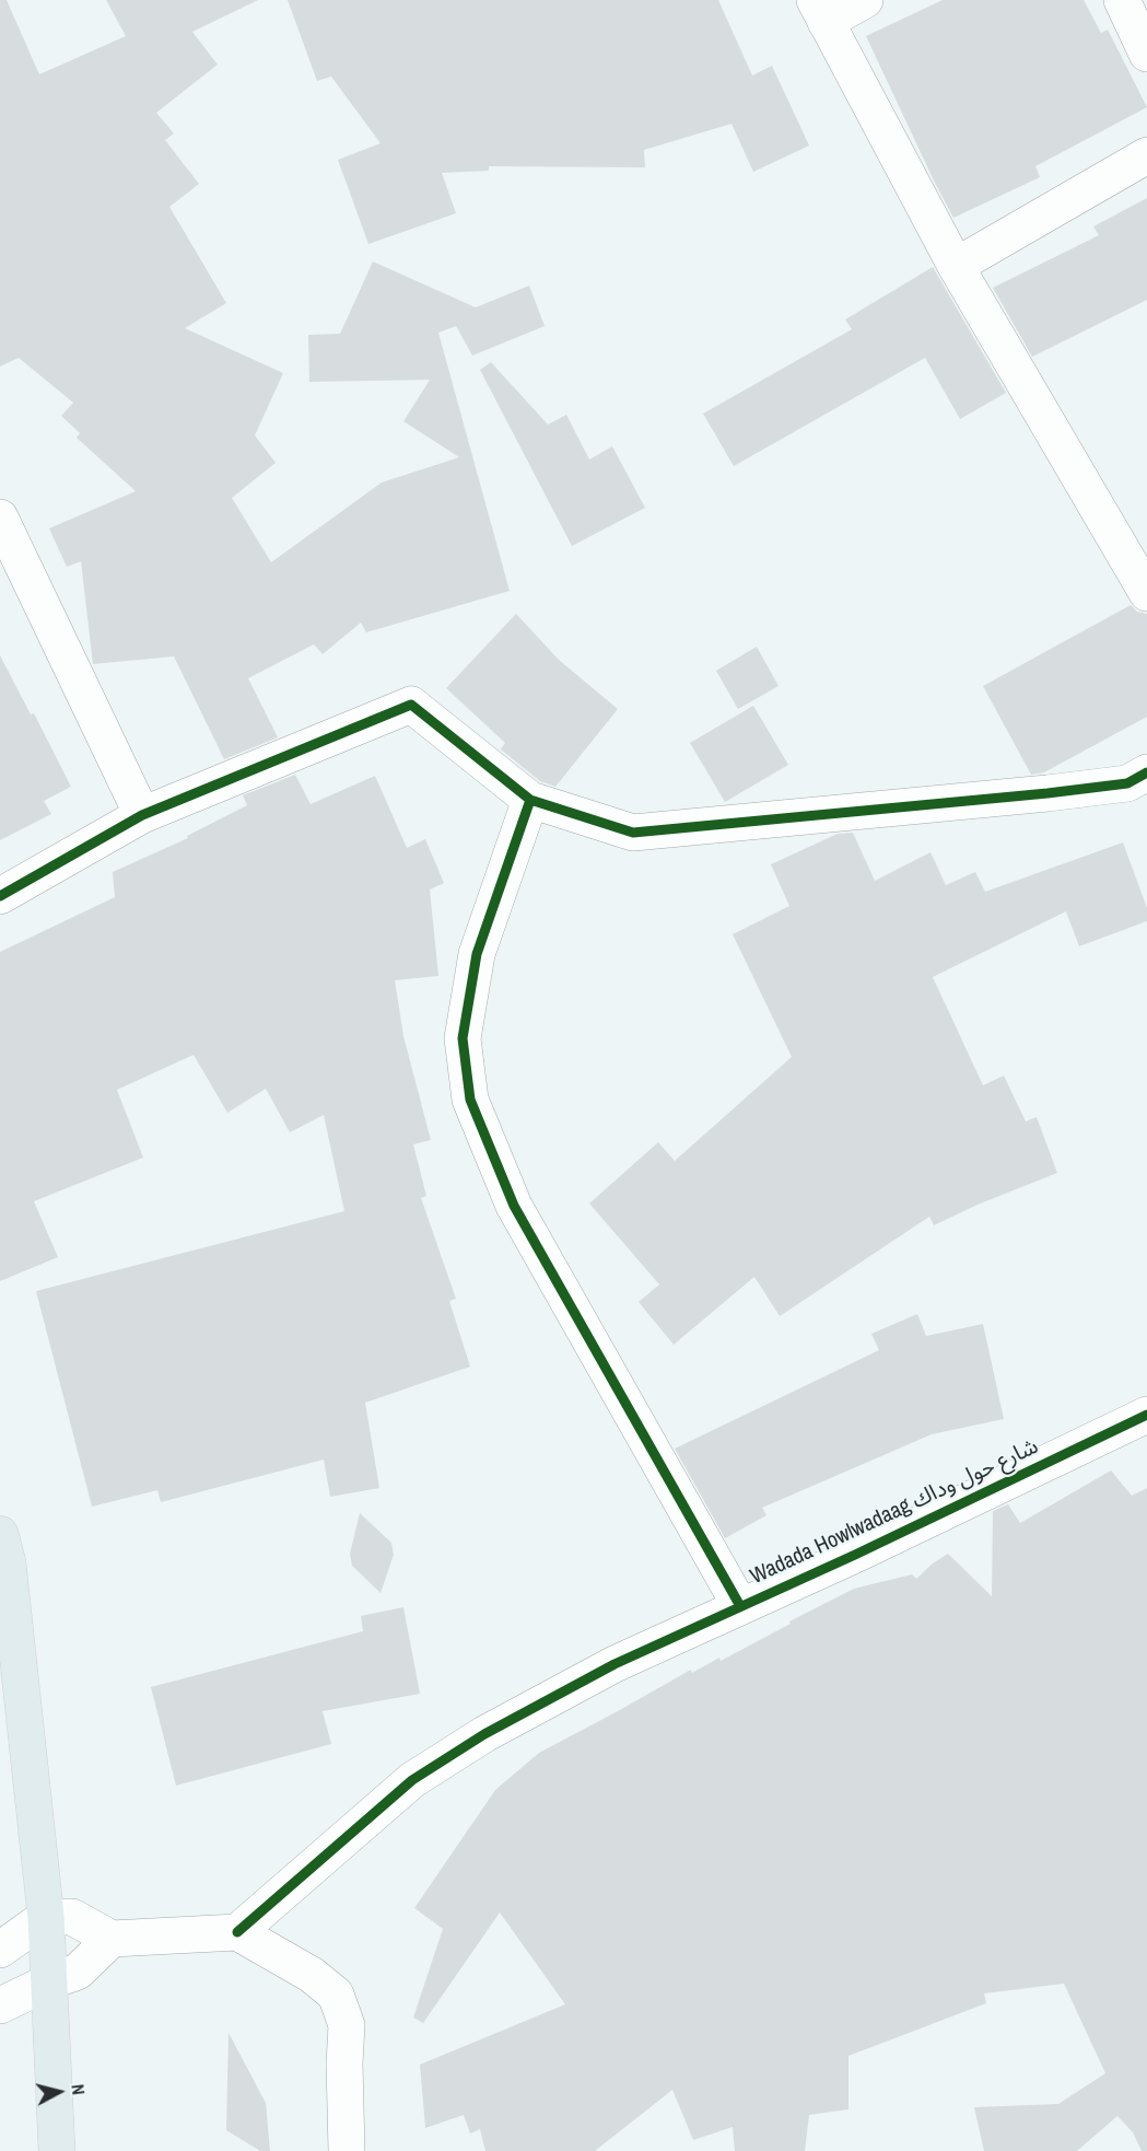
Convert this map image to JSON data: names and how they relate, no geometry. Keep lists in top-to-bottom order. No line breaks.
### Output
{"streets":{"street":["Wadada Howlwadaag شارع حول وداك"]},"north":"right"}
